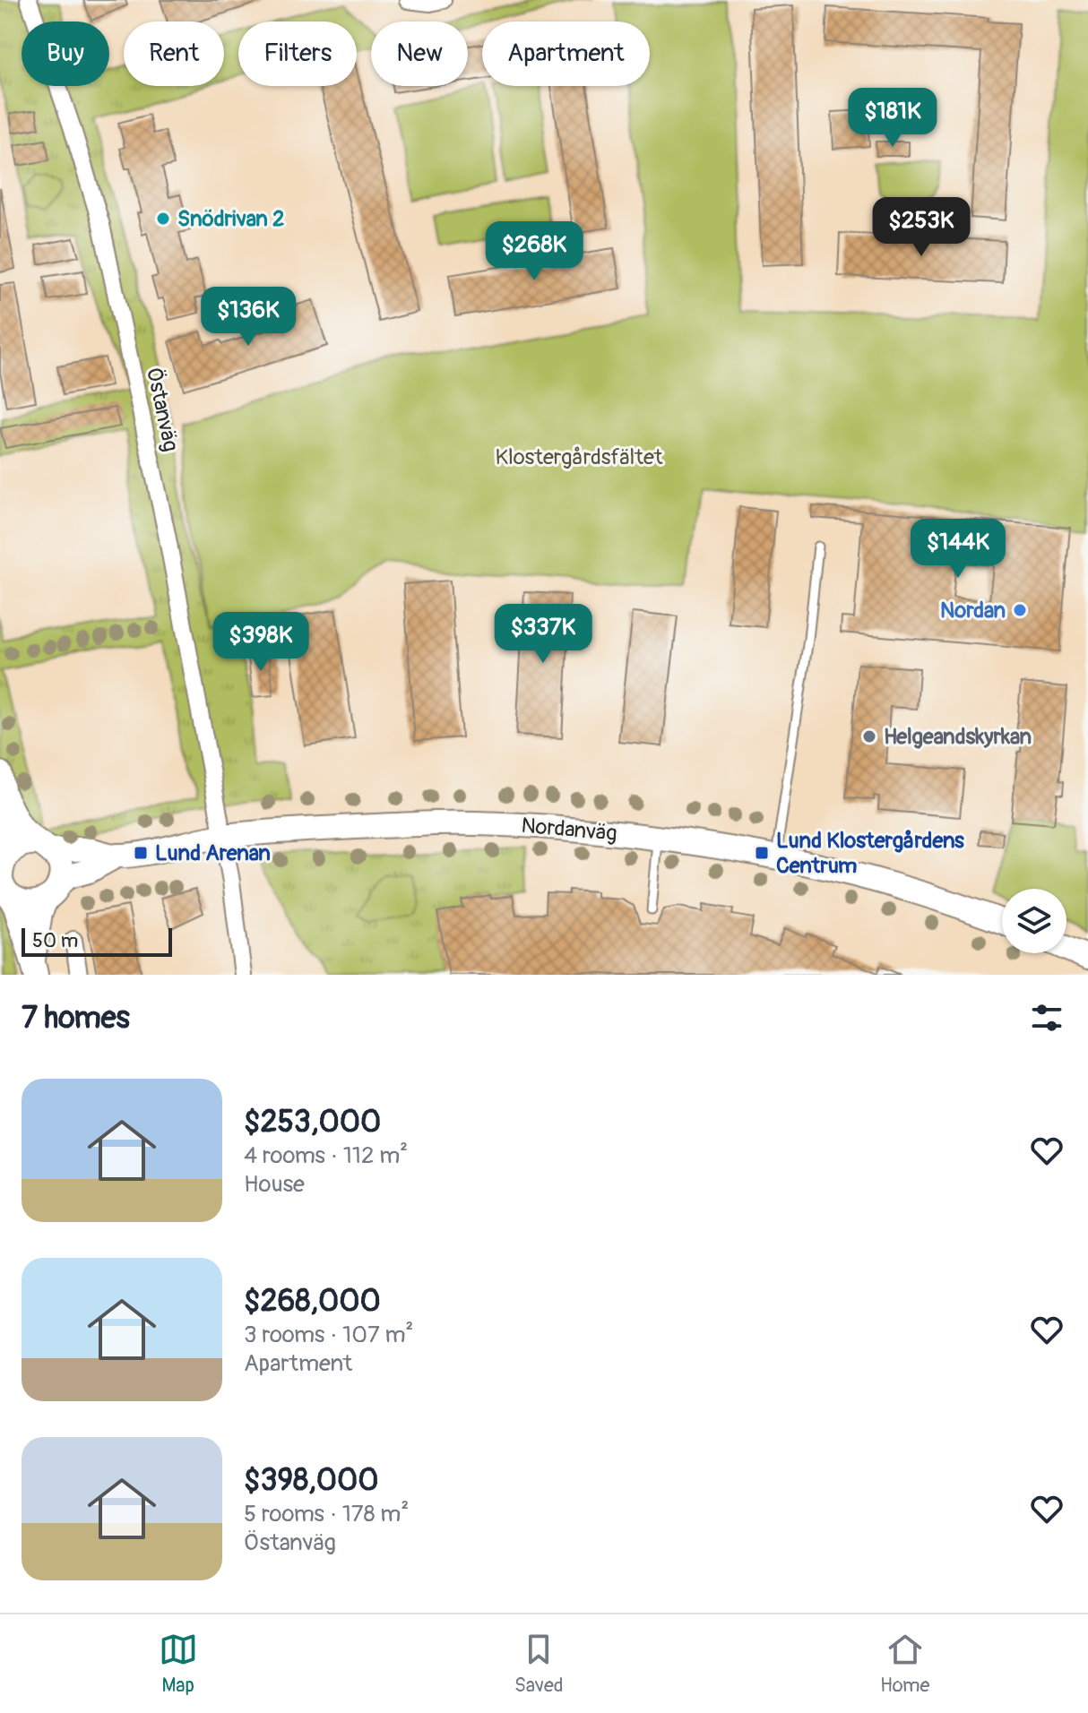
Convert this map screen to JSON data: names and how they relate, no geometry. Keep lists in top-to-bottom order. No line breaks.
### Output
{"streets":{"street":["Östanväg","Nordanväg"]},"crossings":[["Östanväg","Nordanväg"]],"parks":["Klostergårdsfältet"],"places":{"other":["Snödrivan 2","Nordan","Helgeandskyrkan"],"transit":["Lund Arenan","Lund Klostergårdens Centrum"]},"scale_bar":"50 m","page":{"chip":["Buy","Rent","Filters","New","Apartment"],"price":["$181K","$253K","$268K","$136K","$144K","$337K","$398K"],"scale":"50 m","heading":"7 homes","list":[{"name":"$253,000","note":"4 rooms · 112 m² · House"},{"name":"$268,000","note":"3 rooms · 107 m² · Apartment"},{"name":"$398,000","note":"5 rooms · 178 m² · Östanväg"}],"tabs":["Map","Saved","Home"]}}
